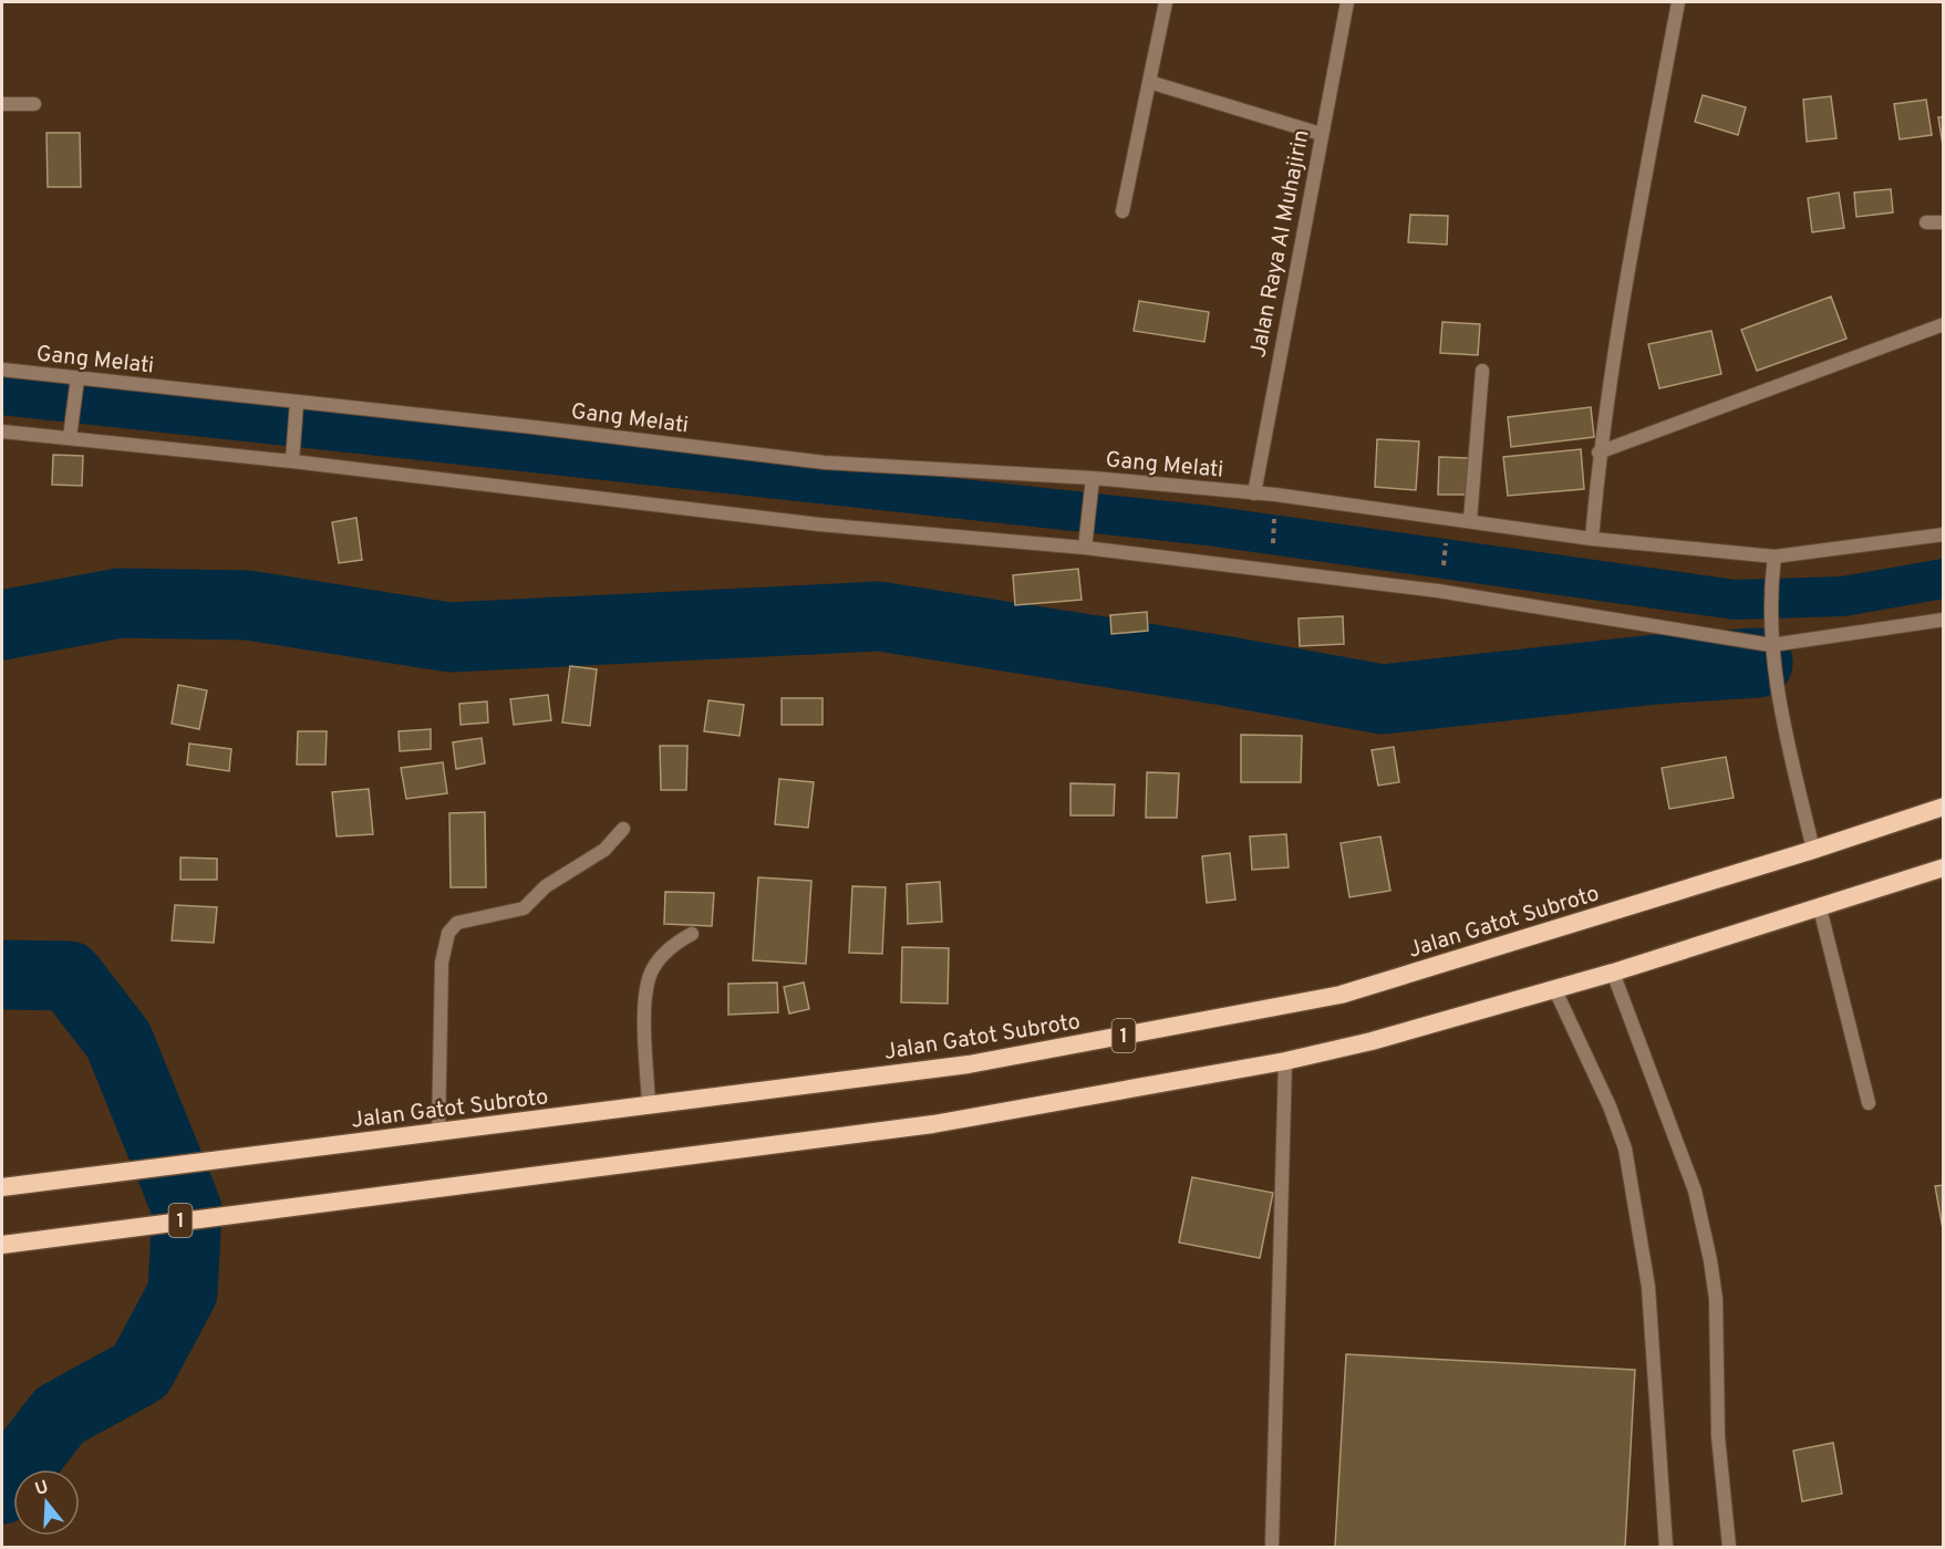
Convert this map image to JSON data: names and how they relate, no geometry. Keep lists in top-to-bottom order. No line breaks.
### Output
{"streets":{"highway":["Jalan Gatot Subroto","1"],"street":["Jalan Raya Al Muhajirin","Gang Melati"]},"crossings":[["Jalan Raya Al Muhajirin","Gang Melati"]],"north":"top"}
